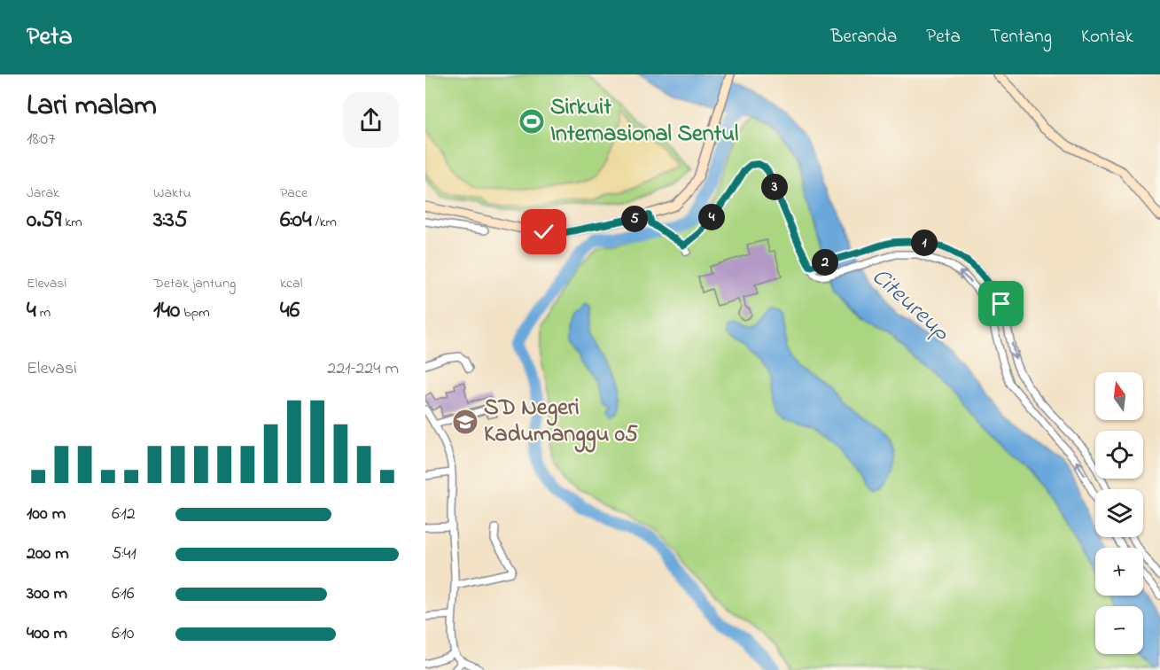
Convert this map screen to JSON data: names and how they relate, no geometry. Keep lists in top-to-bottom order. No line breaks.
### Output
{"water":["Citeureup"],"places":{"sports":["Sirkuit Internasional Sentul"],"school or university":["SD Negeri Kadumanggu 05"]},"north":"top","page":{"header":"Peta","nav":["Beranda","Peta","Tentang","Kontak"],"heading":["Lari malam","18:07"],"stats":[["Jarak","0.59 km"],["Waktu","3:35"],["Pace","6:04 /km"],["Elevasi","4 m"],["Detak jantung","140 bpm"],["kcal","46"]],"pins":["3","4","5","1","2"],"chart":["Elevasi","221–224 m"],"map_buttons":["+","−"],"list":[{"name":"100 m","note":"6:12"},{"name":"200 m","note":"5:41"},{"name":"300 m","note":"6:16"},{"name":"400 m","note":"6:10"}]}}
